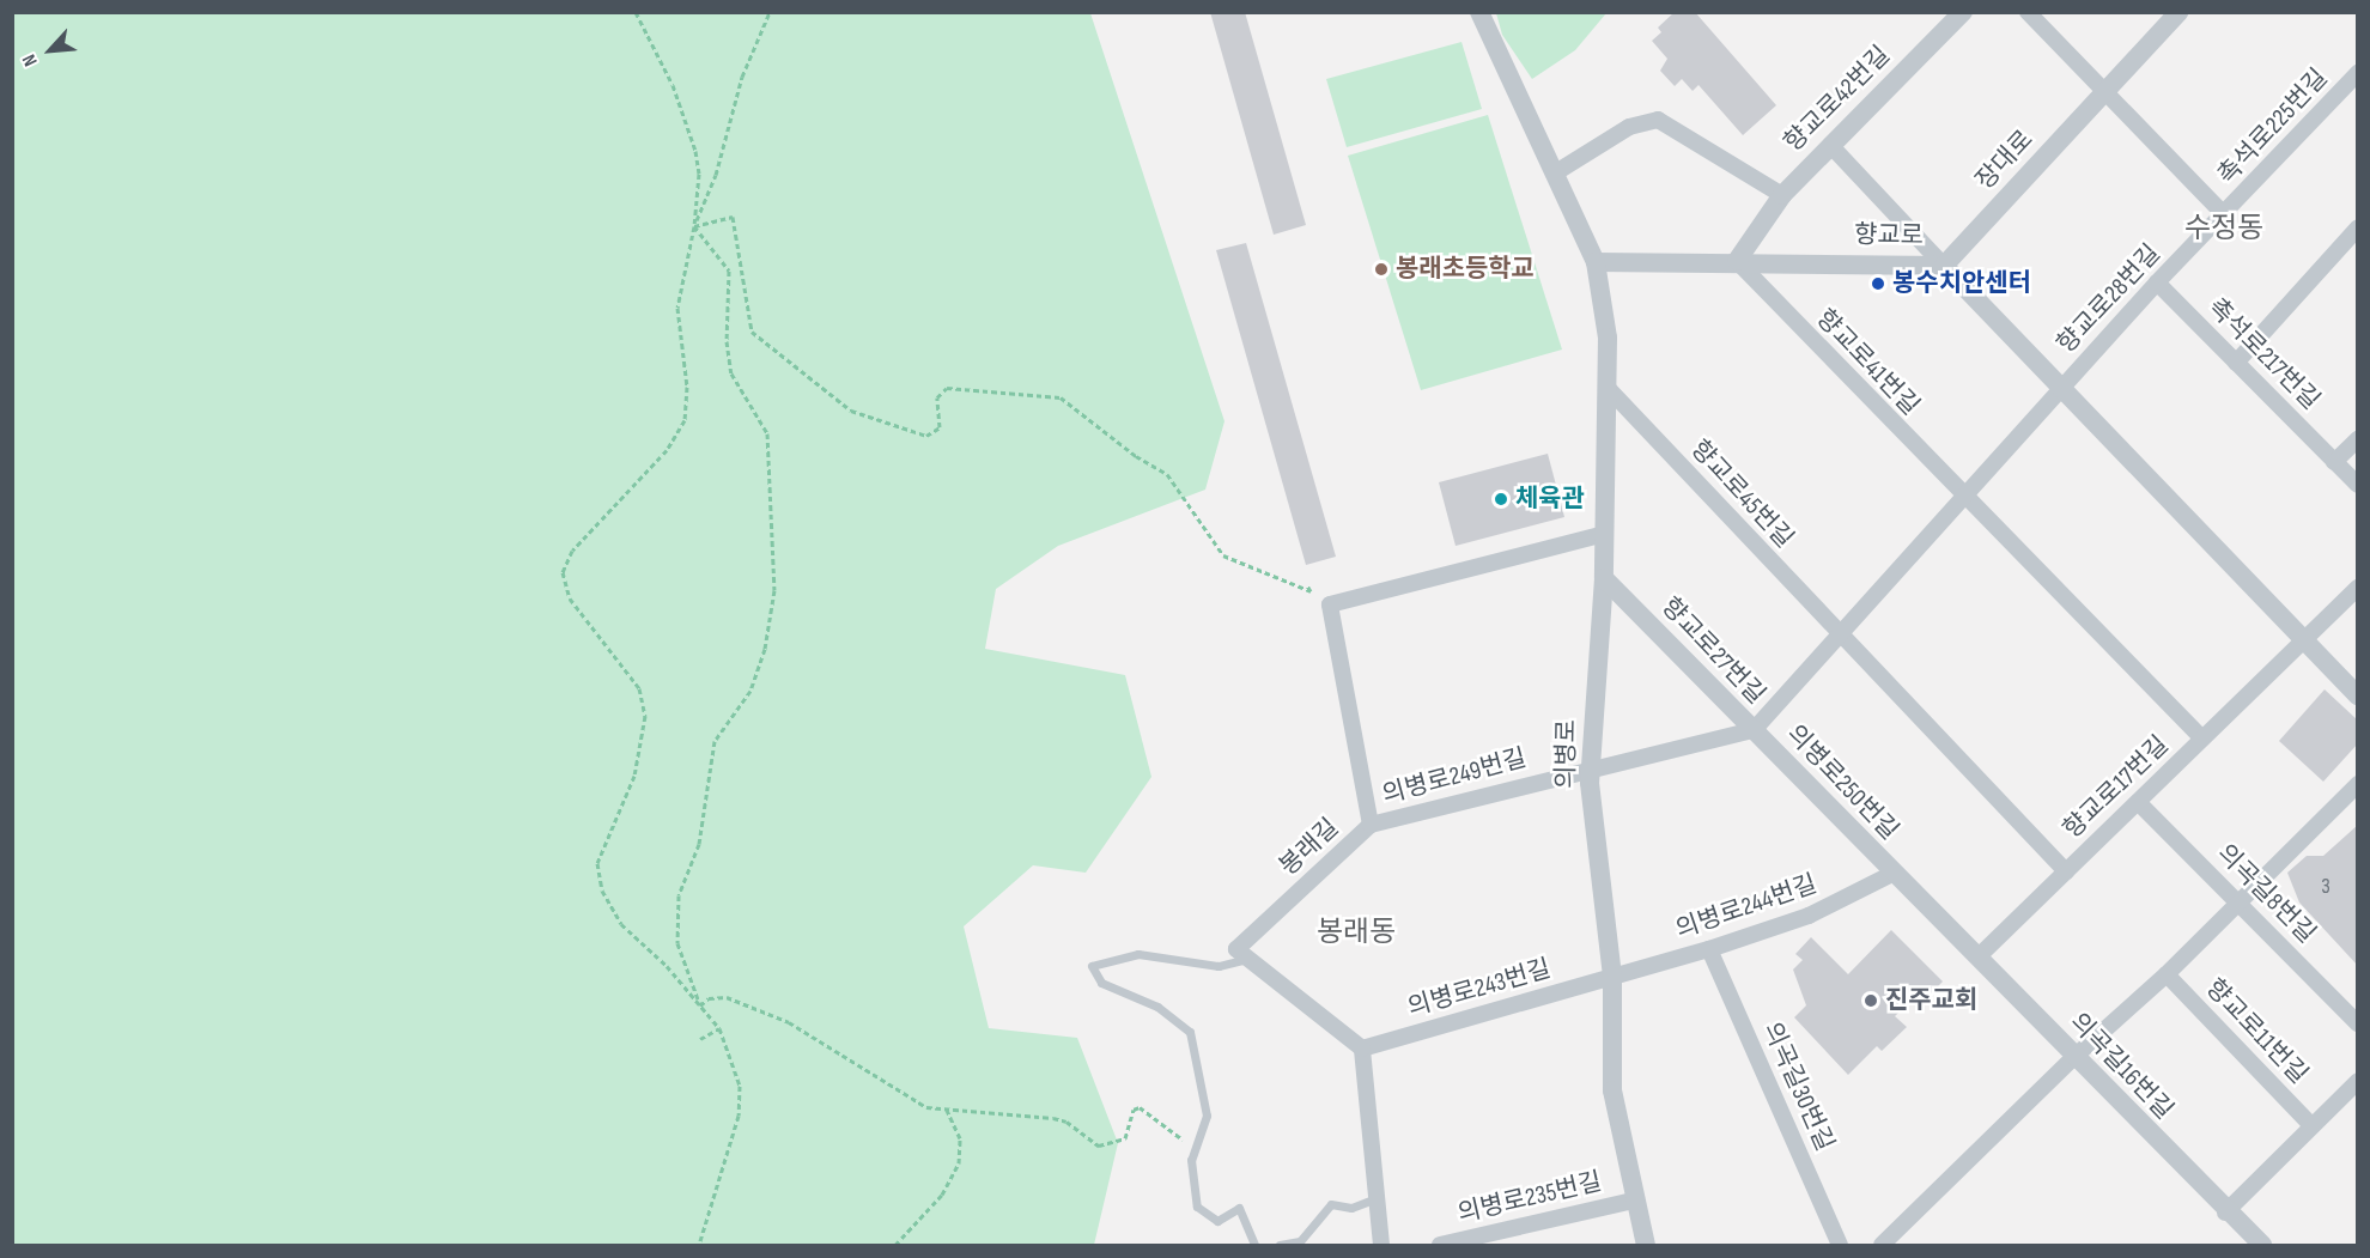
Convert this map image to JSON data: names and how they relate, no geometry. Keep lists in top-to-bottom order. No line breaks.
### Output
{"streets":{"street":["향교로42번길","촉석로225번길","장대로","향교로","향교로28번길","촉석로217번길","향교로41번길","향교로45번길","향교로27번길","의병로","의병로249번길","의병로250번길","향교로17번길","봉래길","의곡길8번길","의병로244번길","의병로243번길","향교로11번길","의곡길16번길","의곡길30번길","의병로235번길"]},"crossings":[["향교로42번길","향교로"],["향교로42번길","향교로41번길"],["촉석로225번길","향교로28번길"],["장대로","향교로"],["향교로","향교로28번길"],["향교로","향교로41번길"],["향교로","향교로27번길"],["향교로","의병로"],["향교로","향교로17번길"],["향교로28번길","촉석로217번길"],["향교로28번길","향교로27번길"],["향교로41번길","향교로27번길"],["향교로41번길","향교로17번길"],["향교로45번길","향교로27번길"],["향교로45번길","의병로"],["향교로45번길","향교로17번길"],["향교로27번길","의병로"],["향교로27번길","의병로250번길"],["향교로27번길","향교로17번길"],["의병로","의병로249번길"],["의병로","의병로250번길"],["의병로","봉래길"],["의병로","의병로244번길"],["의병로","의병로243번길"],["의병로","의병로235번길"],["의병로249번길","의병로250번길"],["의병로249번길","봉래길"],["의병로250번길","향교로17번길"],["의병로250번길","의병로244번길"],["의병로250번길","의곡길16번길"],["향교로17번길","의곡길8번길"],["향교로17번길","의곡길16번길"],["의곡길8번길","향교로11번길"],["의병로244번길","의병로243번길"],["의병로244번길","의곡길30번길"],["향교로11번길","의곡길16번길"]],"districts":["수정동","봉래동"],"places":["봉래초등학교","봉수치안센터","체육관","진주교회"],"house_numbers":["3"],"north":"bottom left"}
